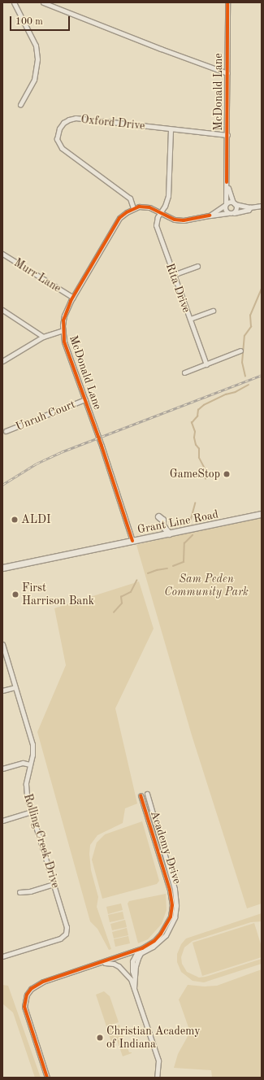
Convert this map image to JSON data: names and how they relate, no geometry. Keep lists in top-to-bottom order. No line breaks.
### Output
{"streets":{"main road":["Grant Line Road"],"street":["McDonald Lane","Oxford Drive","Murr Lane","Rita Drive","Unruh Court","Rolling Creek Drive","Academy Drive"]},"crossings":[["McDonald Lane","Oxford Drive"],["McDonald Lane","Murr Lane"],["McDonald Lane","Unruh Court"],["McDonald Lane","Grant Line Road"],["Oxford Drive","Rita Drive"]],"parks":["Sam Peden Community Park"],"places":["GameStop","ALDI","First Harrison Bank","Christian Academy of Indiana"],"scale_bar":"100 m"}
